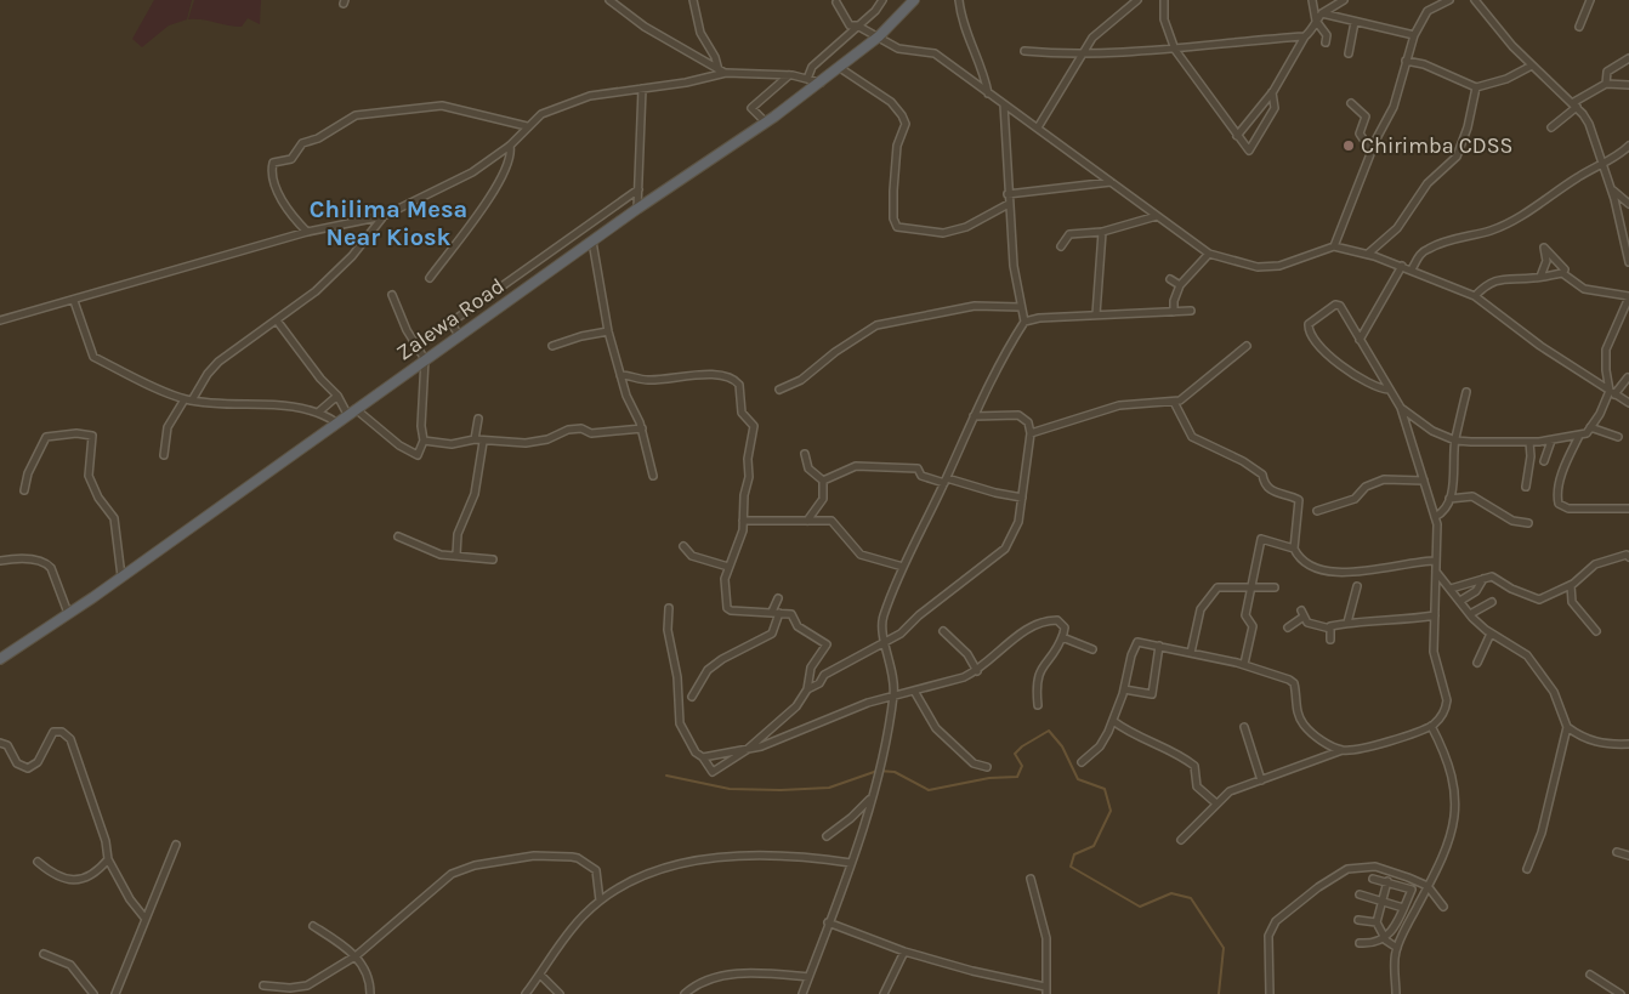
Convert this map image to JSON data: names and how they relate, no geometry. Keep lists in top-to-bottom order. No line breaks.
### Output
{"streets":{"highway":["Zalewa Road"]},"districts":["Chilima Mesa Near Kiosk"],"places":["Chirimba CDSS"]}
